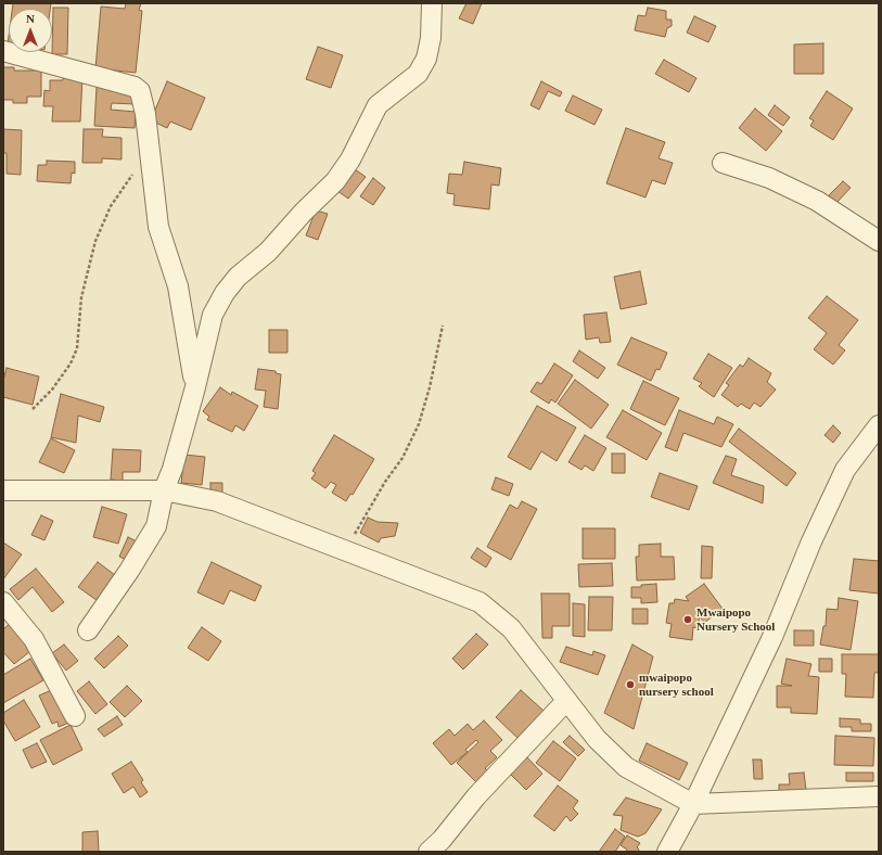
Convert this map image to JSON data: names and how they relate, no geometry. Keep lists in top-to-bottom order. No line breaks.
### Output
{"places":["Mwaipopo Nursery School","mwaipopo nursery school"],"north":"top"}
